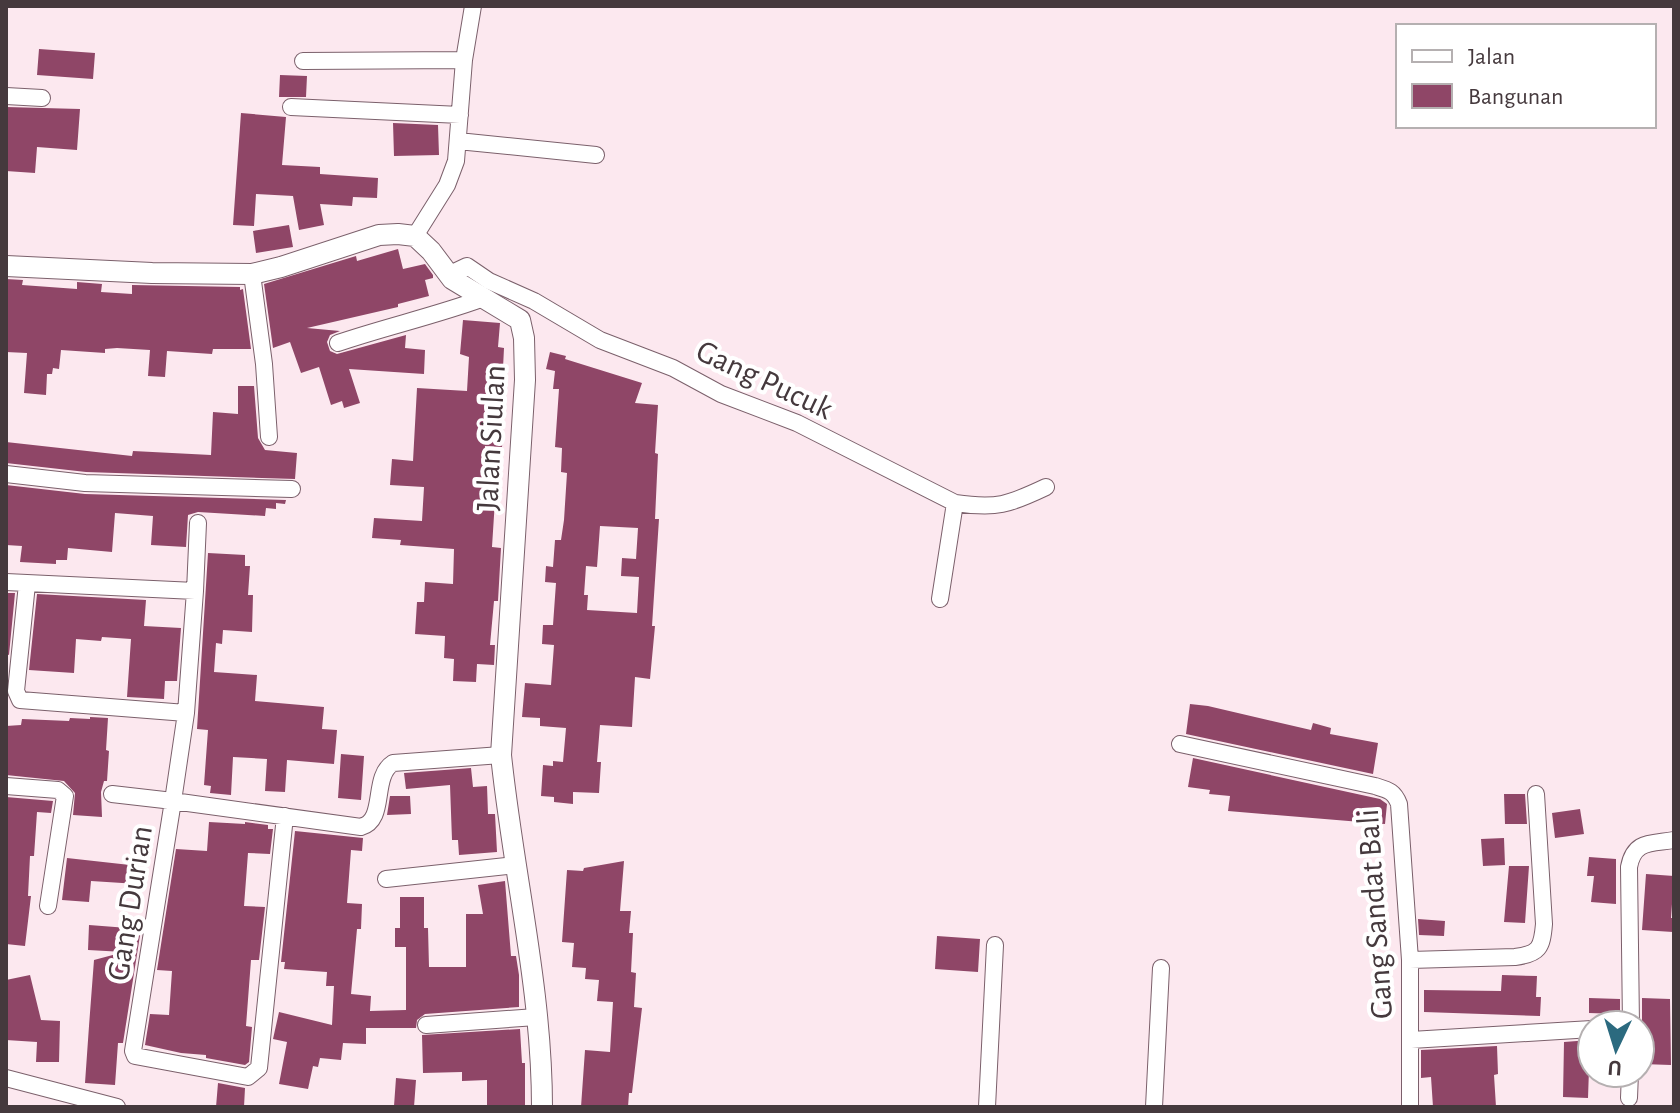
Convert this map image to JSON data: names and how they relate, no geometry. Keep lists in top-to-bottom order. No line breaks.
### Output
{"streets":{"street":["Gang Pucuk","Jalan Siulan","Gang Durian","Gang Sandat Bali"]},"crossings":[["Gang Pucuk","Jalan Siulan"],["Jalan Siulan","Gang Durian"]],"legend":["Jalan","Bangunan"],"north":"bottom"}
